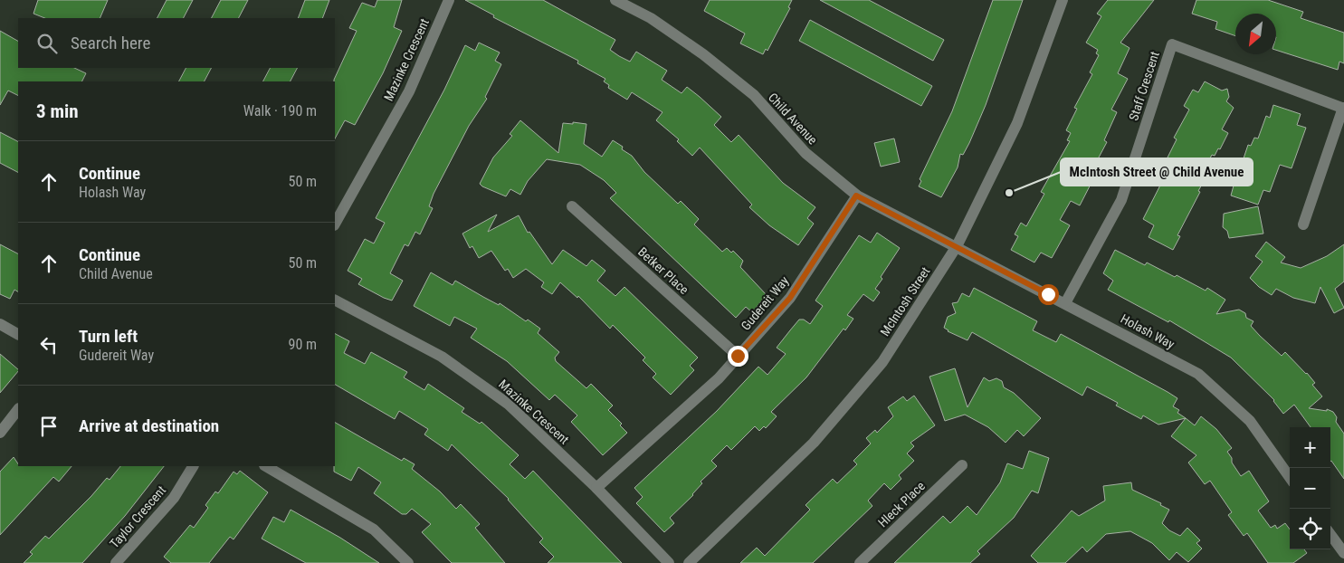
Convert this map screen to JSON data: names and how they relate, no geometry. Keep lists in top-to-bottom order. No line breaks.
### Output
{"streets":{"street":["Mazinke Crescent","Staff Crescent","Child Avenue","Betker Place","McIntosh Street","Gudereit Way","Holash Way","Hleck Place","Taylor Crescent"]},"crossings":[["Mazinke Crescent","Gudereit Way"],["Staff Crescent","Holash Way"],["Child Avenue","McIntosh Street"],["Child Avenue","Gudereit Way"],["Child Avenue","Holash Way"],["Betker Place","Gudereit Way"],["McIntosh Street","Holash Way"]],"places":["McIntosh Street @ Child Avenue"],"north":"bottom left","page":{"search":"Search here","heading":["3 min","Walk · 190 m"],"list":[["Continue","Holash Way","50 m"],["Continue","Child Avenue","50 m"],["Turn left","Gudereit Way","90 m"],"Arrive at destination"],"map_buttons":["+","−"]}}
